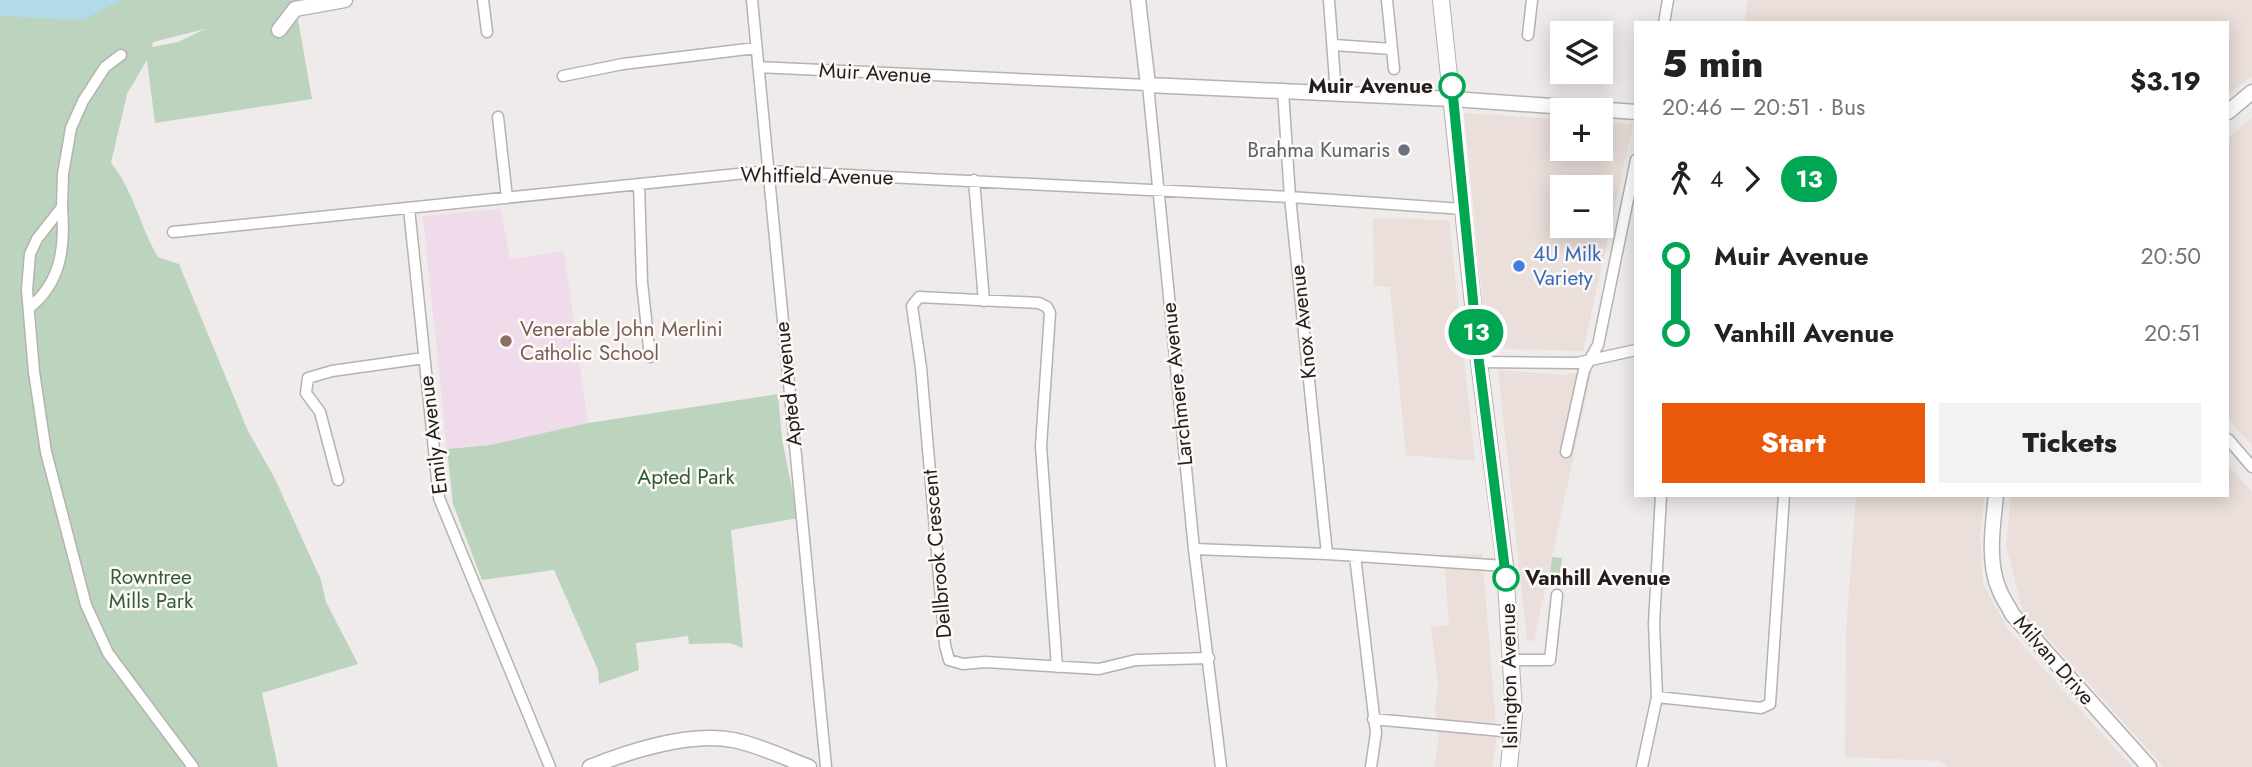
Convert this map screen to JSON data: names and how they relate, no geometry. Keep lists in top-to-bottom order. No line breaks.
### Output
{"streets":{"main road":["Islington Avenue"],"street":["Muir Avenue","Whitfield Avenue","Knox Avenue","Apted Avenue","Larchmere Avenue","Emily Avenue","Dellbrook Crescent","Milvan Drive"]},"crossings":[["Muir Avenue","Knox Avenue"],["Muir Avenue","Apted Avenue"],["Muir Avenue","Larchmere Avenue"],["Muir Avenue","Islington Avenue"],["Whitfield Avenue","Knox Avenue"],["Whitfield Avenue","Apted Avenue"],["Whitfield Avenue","Larchmere Avenue"],["Whitfield Avenue","Emily Avenue"],["Whitfield Avenue","Islington Avenue"],["Larchmere Avenue","Dellbrook Crescent"]],"parks":["Apted Park","Rowntree Mills Park"],"places":["Muir Avenue","Brahma Kumaris","4U Milk Variety","Venerable John Merlini Catholic School","Vanhill Avenue"],"lines":["bus line 13"],"page":{"on_map":"13","map_buttons":["+","−"],"heading":["5 min","20:46 – 20:51 · Bus","$3.19"],"legs":["4","13"],"list":[{"name":"Muir Avenue","value":"20:50"},{"name":"Vanhill Avenue","value":"20:51"}],"buttons":["Start","Tickets"]}}
